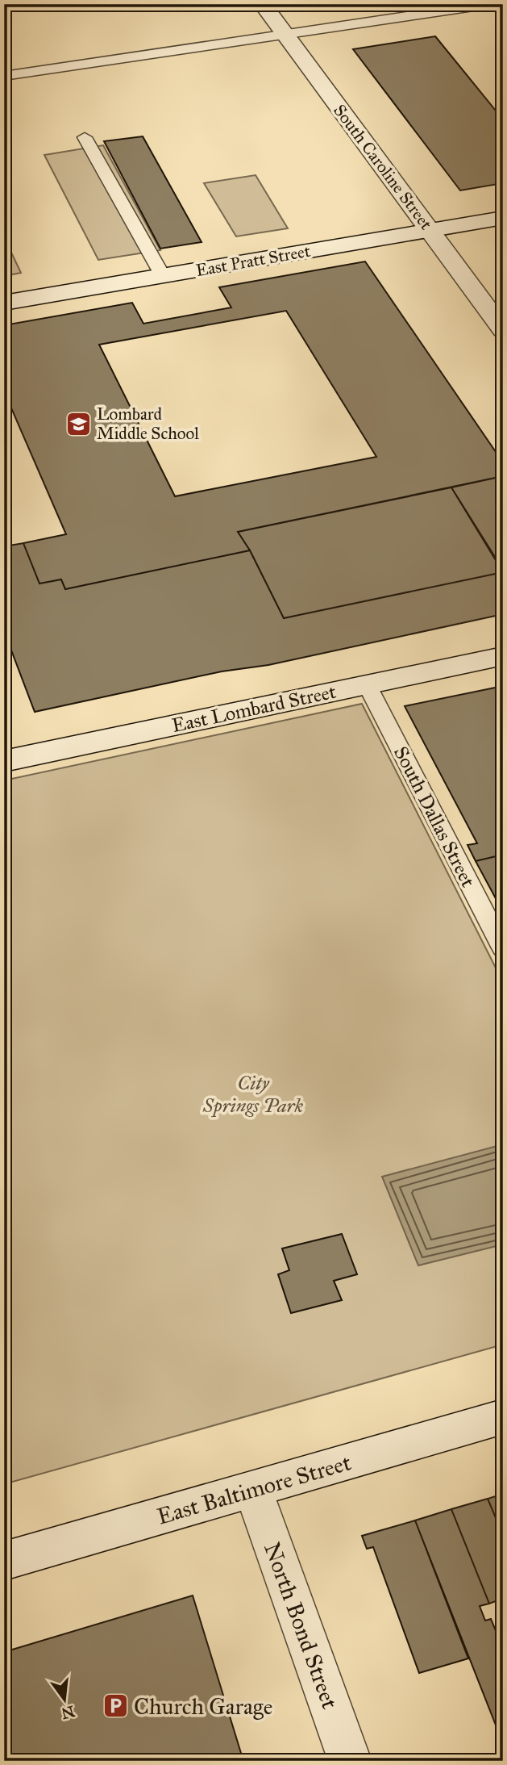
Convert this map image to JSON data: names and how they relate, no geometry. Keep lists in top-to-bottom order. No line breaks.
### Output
{"streets":{"main road":["South Caroline Street","East Pratt Street","East Lombard Street","East Baltimore Street","North Bond Street"],"lane":["South Dallas Street"]},"crossings":[["South Caroline Street","East Pratt Street"],["East Lombard Street","South Dallas Street"],["East Baltimore Street","North Bond Street"]],"parks":["City Springs Park"],"places":{"school or university":["Lombard Middle School"],"parking":["Church Garage"]},"north":"bottom"}
